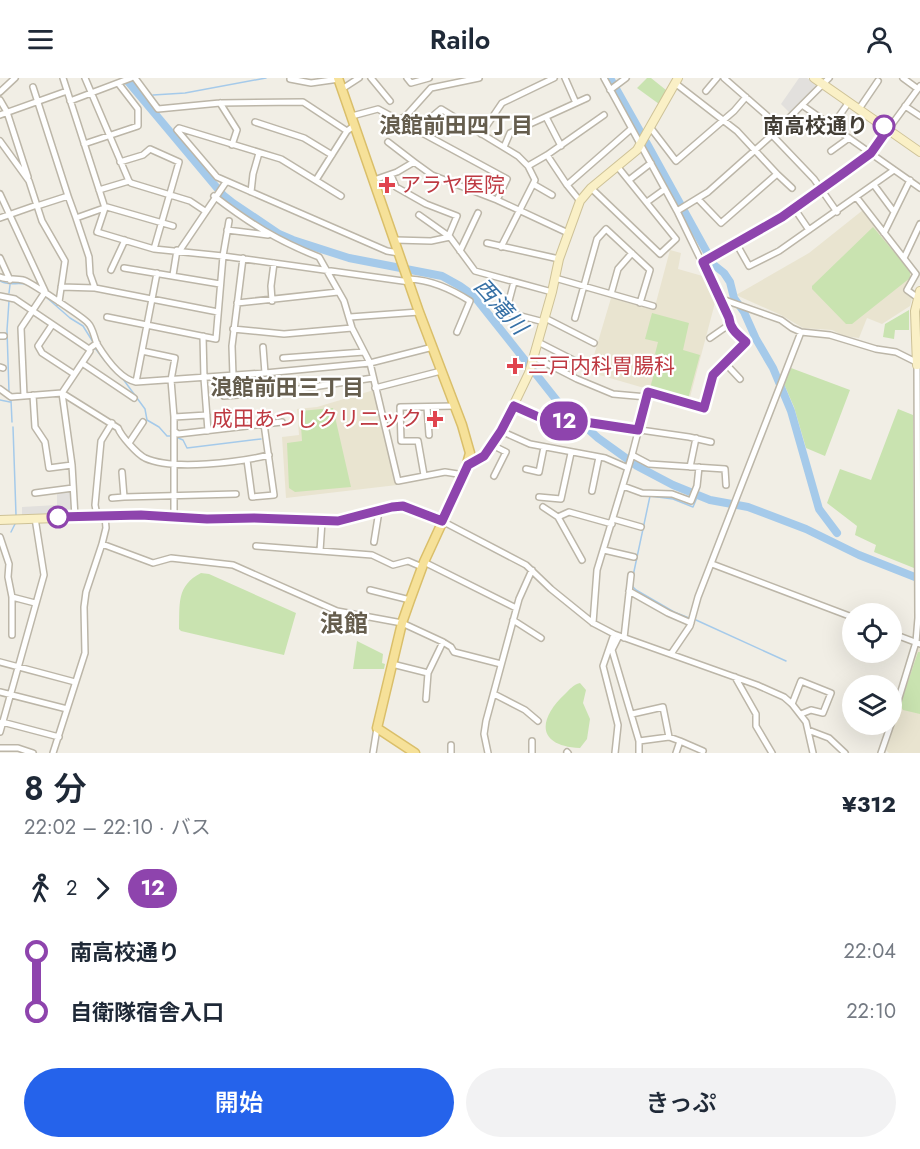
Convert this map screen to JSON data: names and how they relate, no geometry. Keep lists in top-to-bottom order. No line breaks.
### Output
{"districts":["浪館前田四丁目","浪館前田三丁目","浪館"],"water":["西滝川"],"places":{"other":["南高校通り"],"health":["アラヤ医院","三戸内科胃腸科","成田あつしクリニック"]},"lines":["bus line 12"],"page":{"header":"Railo","on_map":"12","heading":["8 分","22:02 – 22:10 · バス","¥312"],"legs":["2","12"],"list":[{"name":"南高校通り","value":"22:04"},{"name":"自衛隊宿舎入口","value":"22:10"}],"buttons":["開始","きっぷ"]}}
